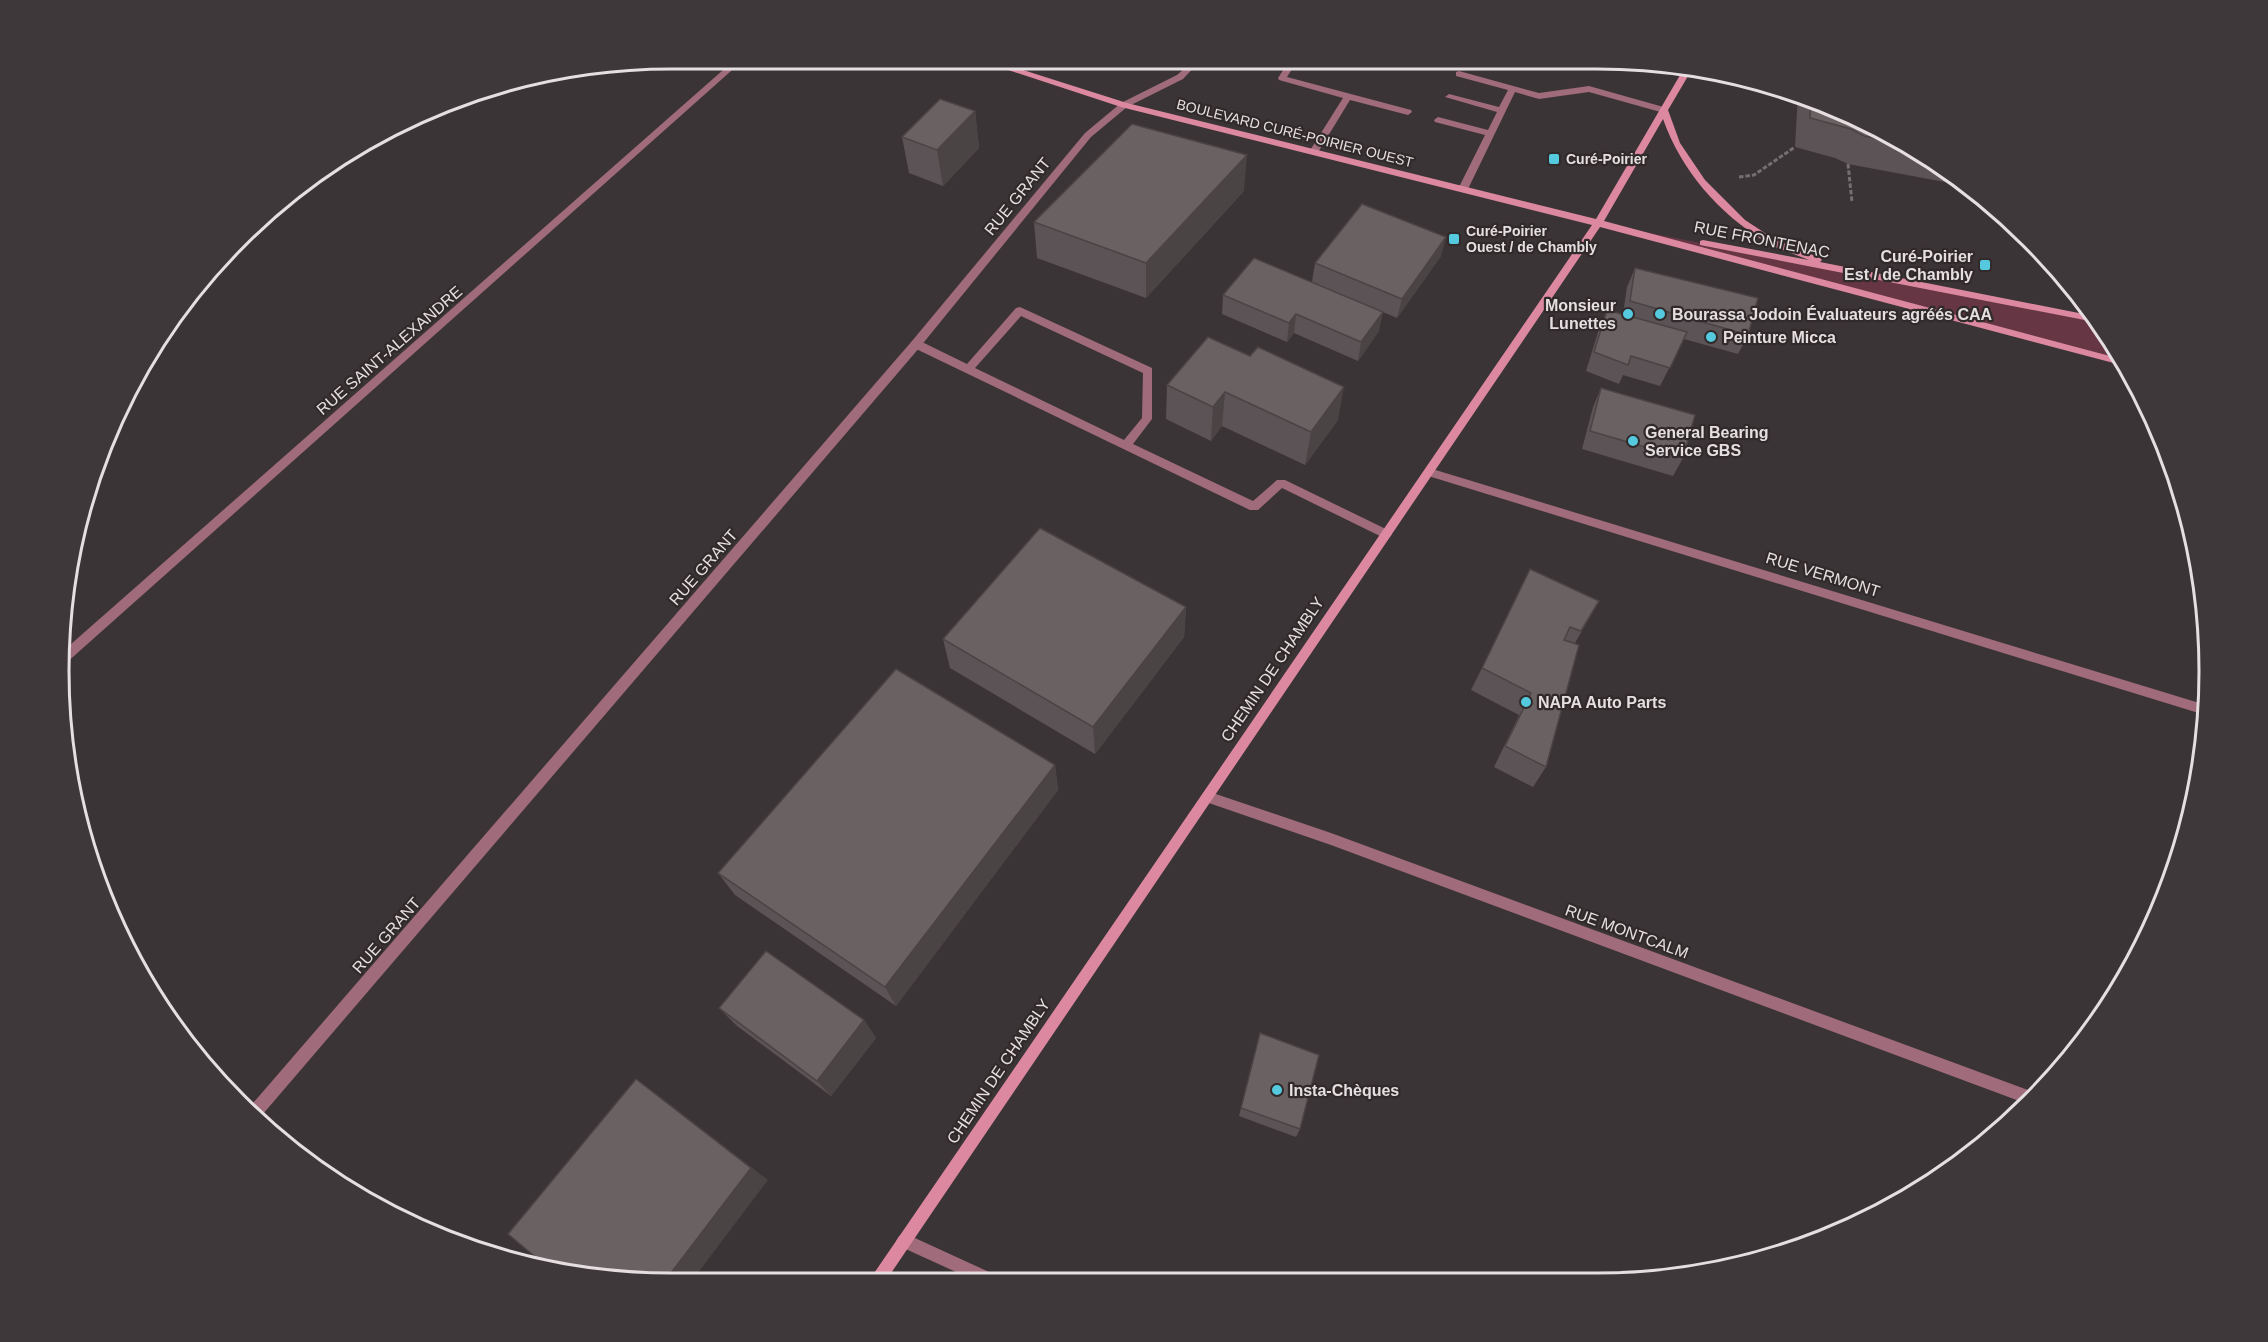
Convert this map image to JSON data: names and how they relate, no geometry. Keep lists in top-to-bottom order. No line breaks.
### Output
{"streets":{"main road":["BOULEVARD CURÉ-POIRIER OUEST","RUE FRONTENAC","CHEMIN DE CHAMBLY"],"street":["RUE GRANT","RUE SAINT-ALEXANDRE","RUE VERMONT","RUE MONTCALM"]},"crossings":[["BOULEVARD CURÉ-POIRIER OUEST","RUE GRANT"],["BOULEVARD CURÉ-POIRIER OUEST","RUE FRONTENAC"],["BOULEVARD CURÉ-POIRIER OUEST","CHEMIN DE CHAMBLY"],["RUE FRONTENAC","CHEMIN DE CHAMBLY"],["RUE VERMONT","CHEMIN DE CHAMBLY"],["CHEMIN DE CHAMBLY","RUE MONTCALM"]],"places":{"transit":["Curé-Poirier","Curé-Poirier Ouest / de Chambly","Curé-Poirier Est / de Chambly"],"other":["Monsieur Lunettes","Bourassa Jodoin Évaluateurs agréés CAA","Peinture Micca","General Bearing Service GBS","NAPA Auto Parts","Insta-Chèques"]}}
